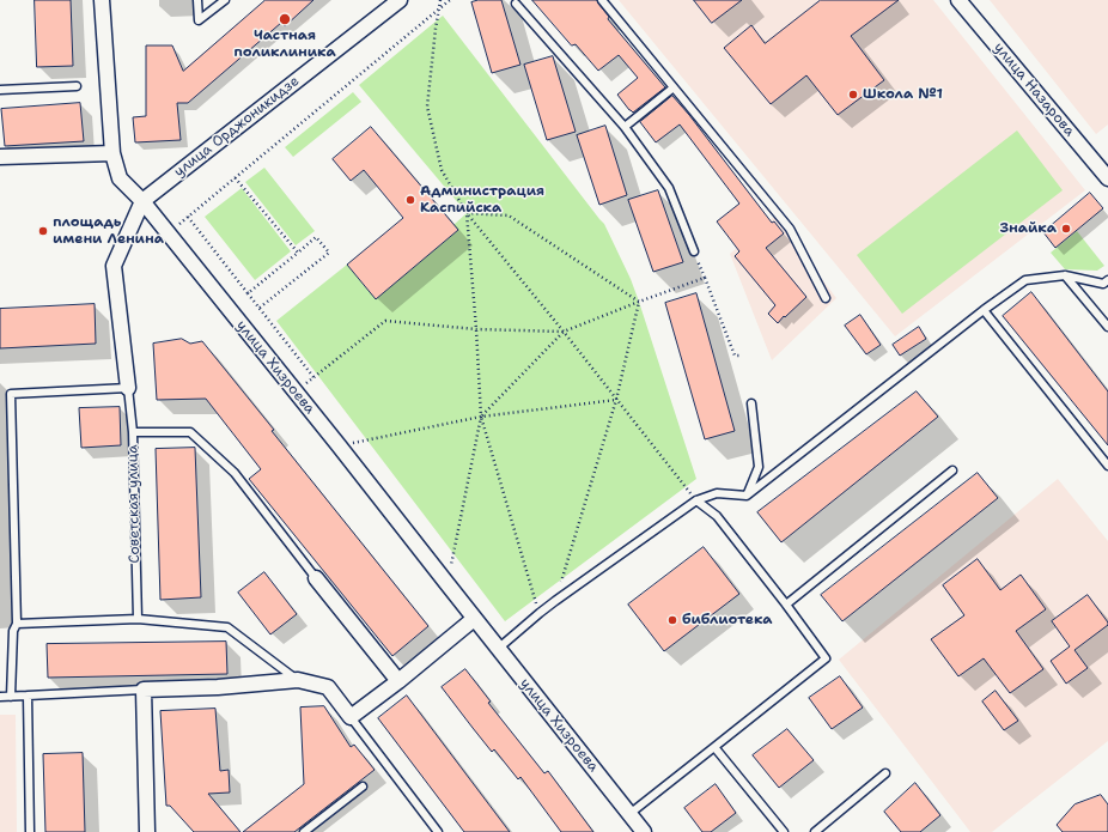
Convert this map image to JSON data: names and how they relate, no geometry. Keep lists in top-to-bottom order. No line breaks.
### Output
{"streets":{"street":["улица Назарова","улица Орджоникидзе","улица Хизроева"],"lane":["Советская улица"]},"crossings":[["улица Орджоникидзе","улица Хизроева"]],"places":["Частная поликлиника","Школа №1","Администрация Каспийска","Знайка","площадь имени Ленина","библиотека"]}
